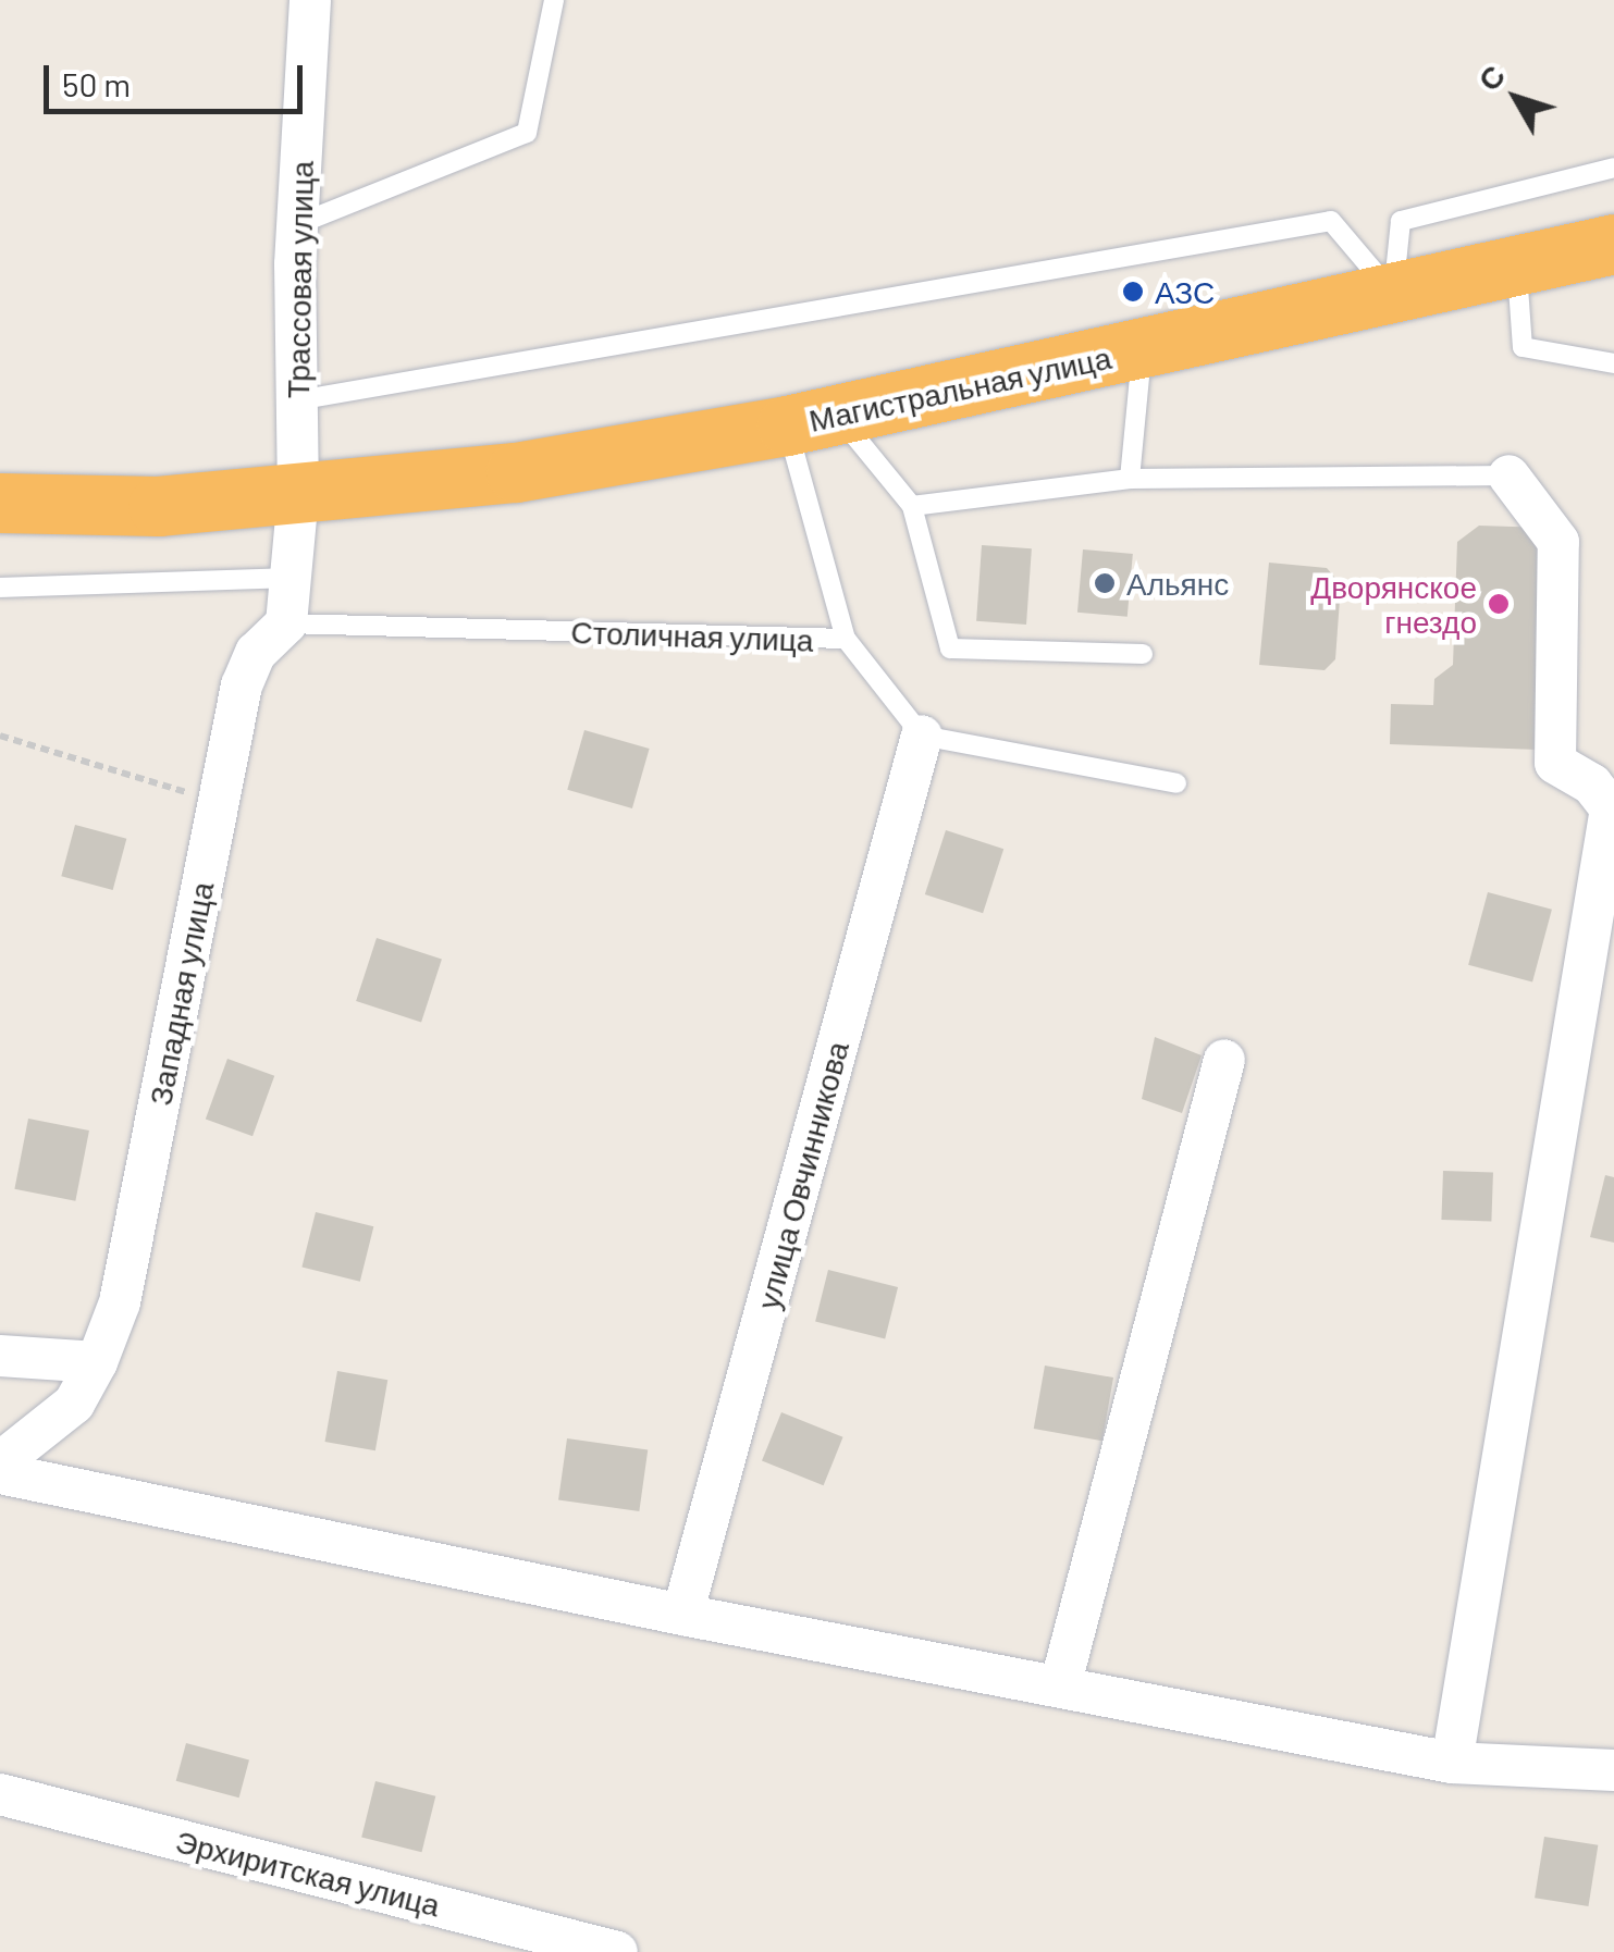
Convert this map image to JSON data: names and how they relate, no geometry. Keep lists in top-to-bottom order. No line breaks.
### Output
{"streets":{"highway":["Магистральная улица"],"street":["Трассовая улица","Западная улица","улица Овчинникова","Эрхиритская улица"],"lane":["Столичная улица"]},"crossings":[["Трассовая улица","Магистральная улица"],["Столичная улица","Западная улица"],["Столичная улица","улица Овчинникова"]],"places":["АЗС","Альянс","Дворянское гнездо"],"scale_bar":"50 m","north":"top left"}
